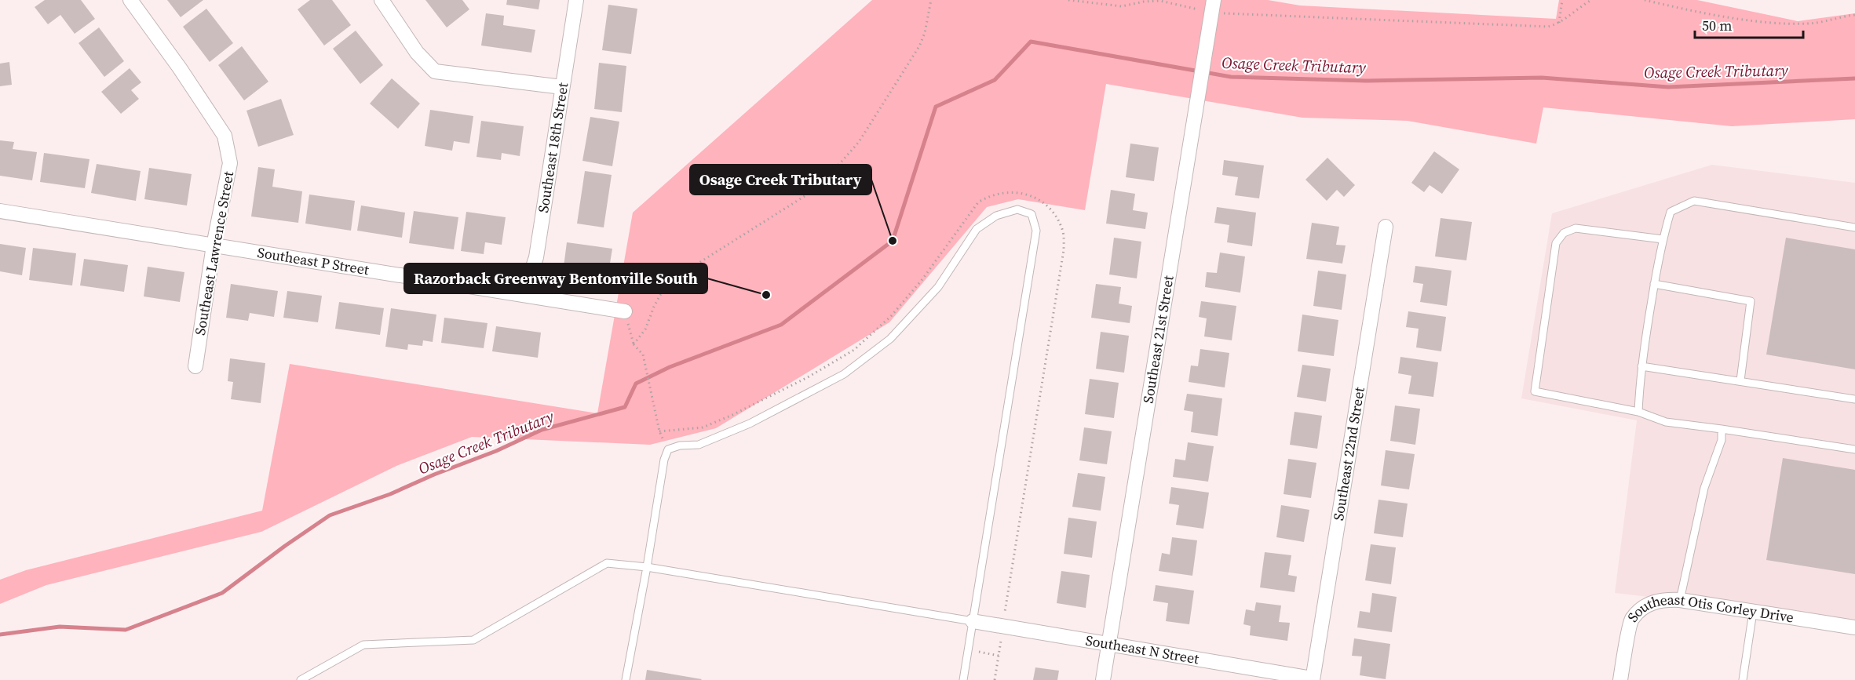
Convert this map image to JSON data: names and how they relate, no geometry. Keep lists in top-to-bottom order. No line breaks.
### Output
{"streets":{"street":["Southeast 18th Street","Southeast Lawrence Street","Southeast P Street","Southeast 21st Street","Southeast 22nd Street","Southeast Otis Corley Drive","Southeast N Street"]},"crossings":[["Southeast 18th Street","Southeast P Street"],["Southeast Lawrence Street","Southeast P Street"],["Southeast 21st Street","Southeast N Street"],["Southeast 22nd Street","Southeast N Street"]],"water":["Osage Creek Tributary"],"places":["Osage Creek Tributary","Razorback Greenway Bentonville South"],"scale_bar":"50 m"}
